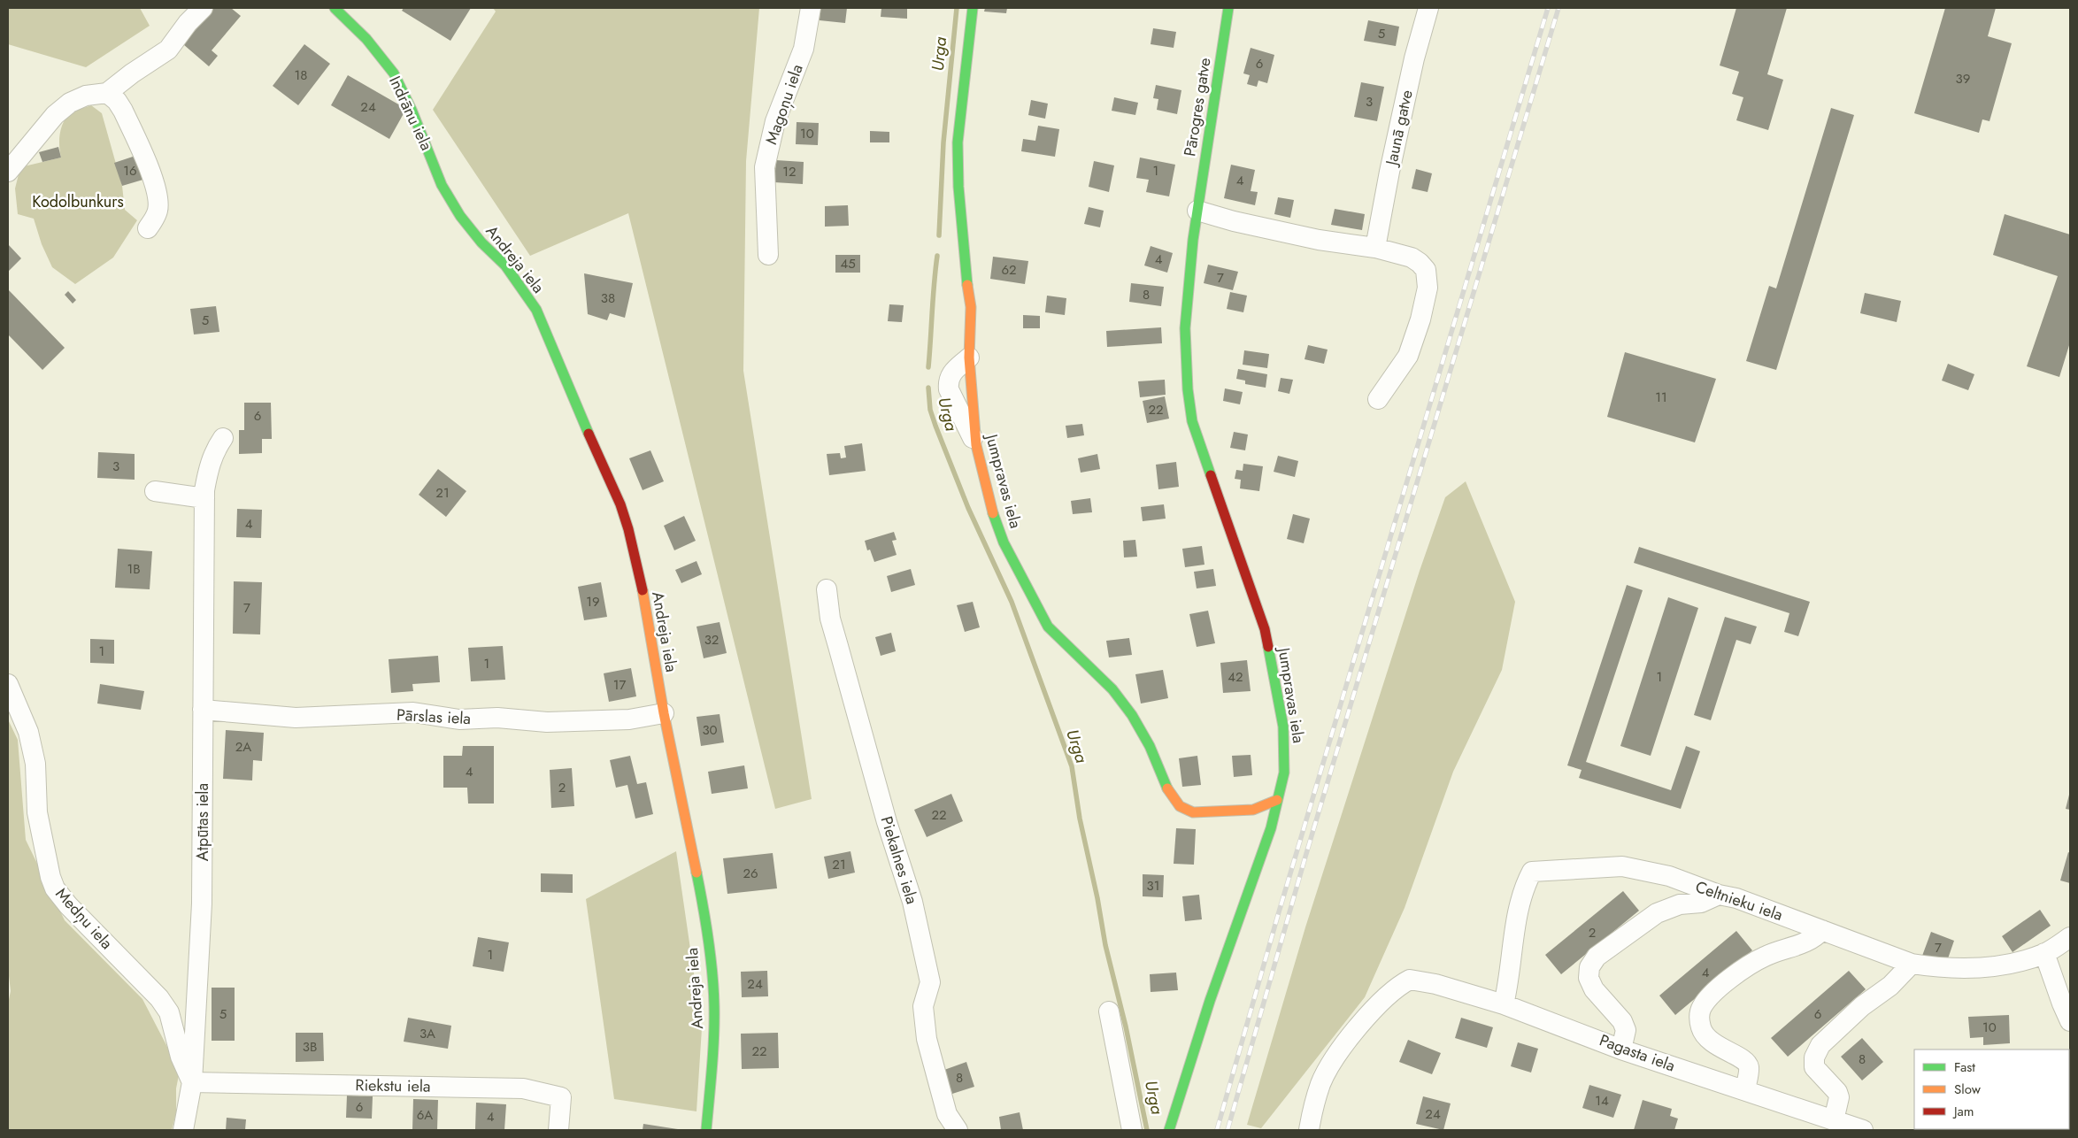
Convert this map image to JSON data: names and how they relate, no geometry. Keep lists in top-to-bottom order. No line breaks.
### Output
{"streets":{"street":["Magoņu iela","Pārogres gatve","Indrānu iela","Jaunā gatve","Andreja iela","Jumpravas iela","Pārslas iela","Atpūtas iela","Piekalnes iela","Celtnieku iela","Medņu iela","Pagasta iela","Riekstu iela"]},"crossings":[["Pārogres gatve","Jumpravas iela"],["Indrānu iela","Andreja iela"],["Andreja iela","Pārslas iela"],["Pārslas iela","Atpūtas iela"],["Atpūtas iela","Medņu iela"],["Atpūtas iela","Riekstu iela"],["Celtnieku iela","Pagasta iela"],["Medņu iela","Riekstu iela"]],"water":["Urga"],"parks":["Kodolbunkurs"],"house_numbers":["5","6","18","39","3","24","10","16","1","12","4","4","45","62","7","8","38","5","11","22","6","3","21","4","1B","19","7","32","1","1","42","1","17","30","2A","4","2","22","21","26","31","2","7","1","4","24","5","6","10","3A","3B","22","8","8","14","6","24","6A","4"],"legend":["Fast","Slow","Jam"]}
